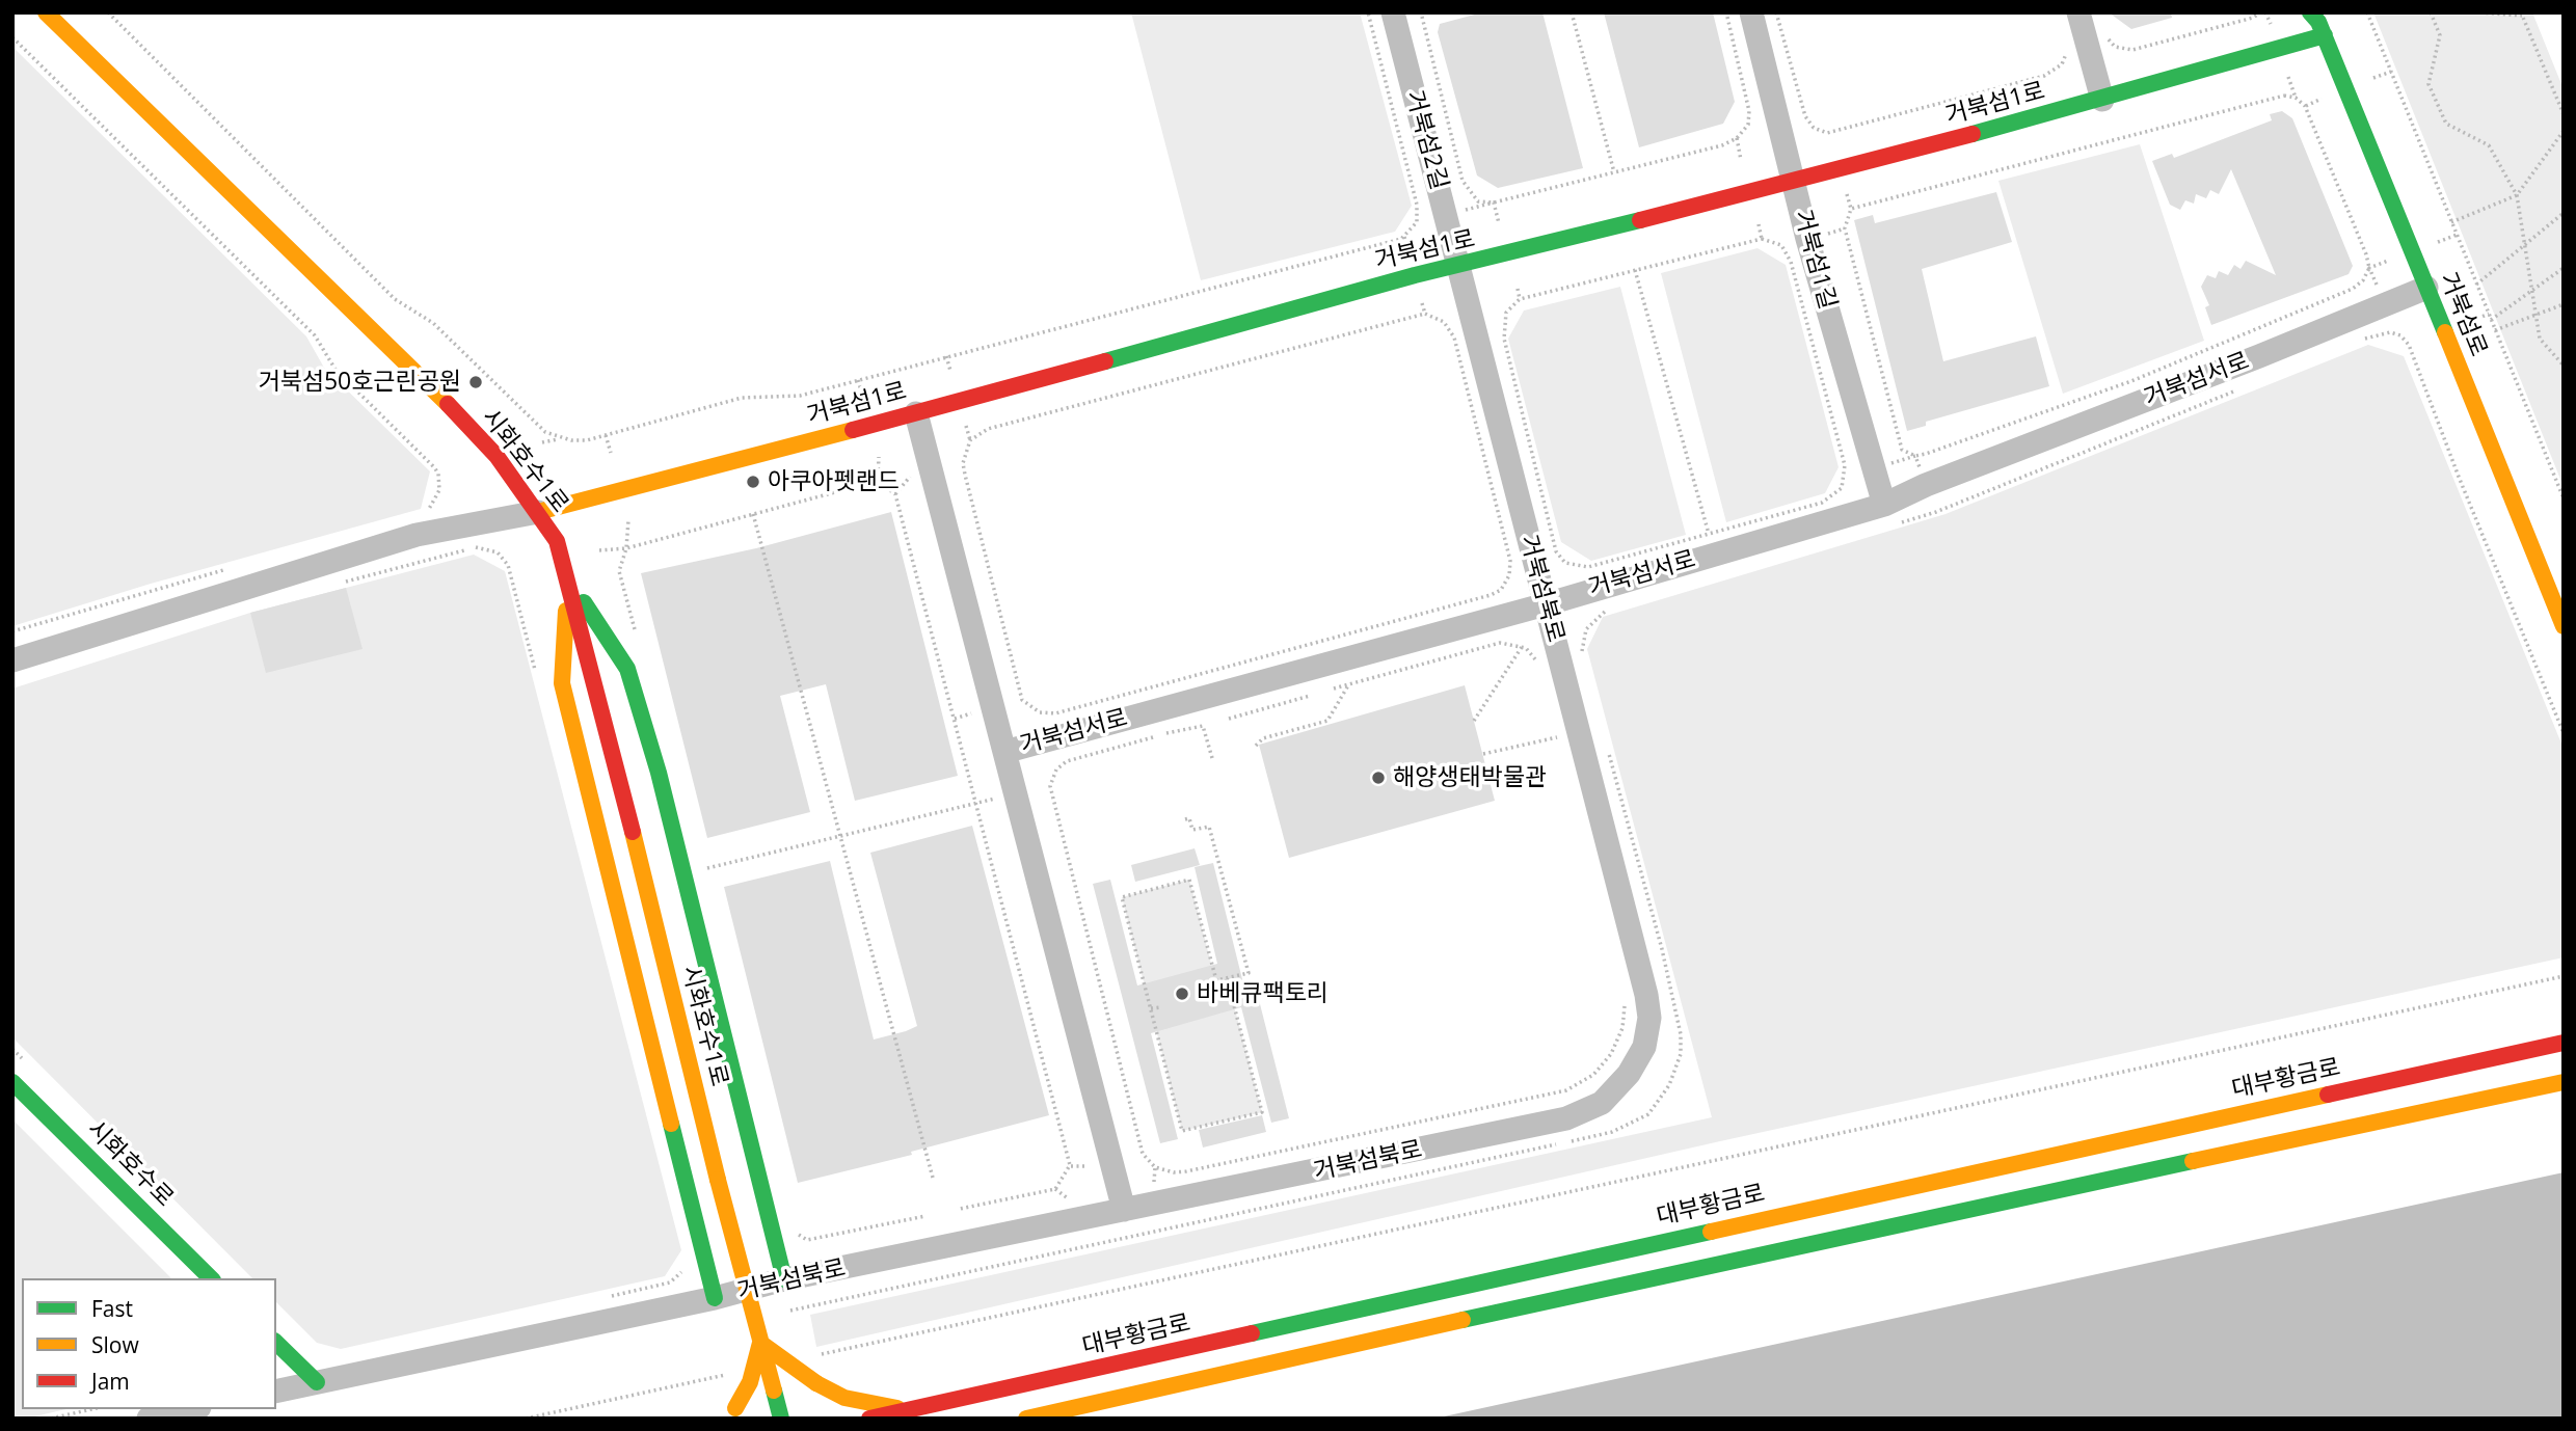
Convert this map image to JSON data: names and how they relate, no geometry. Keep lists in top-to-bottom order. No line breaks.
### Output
{"streets":{"main road":["거북섬1로","거북섬로","시화호수1로","대부황금로","시화호수로"],"street":["거북섬2길","거북섬1길","거북섬서로","거북섬북로"]},"crossings":[["거북섬1로","거북섬2길"],["거북섬1로","거북섬1길"],["거북섬1로","거북섬로"],["거북섬1로","거북섬서로"],["거북섬1로","시화호수1로"],["거북섬1로","거북섬북로"],["거북섬2길","거북섬북로"],["거북섬1길","거북섬서로"],["거북섬로","거북섬서로"],["거북섬서로","거북섬북로"]],"places":["거북섬50호근린공원","아쿠아펫랜드","해양생태박물관","바베큐팩토리"],"legend":["Fast","Slow","Jam"]}
